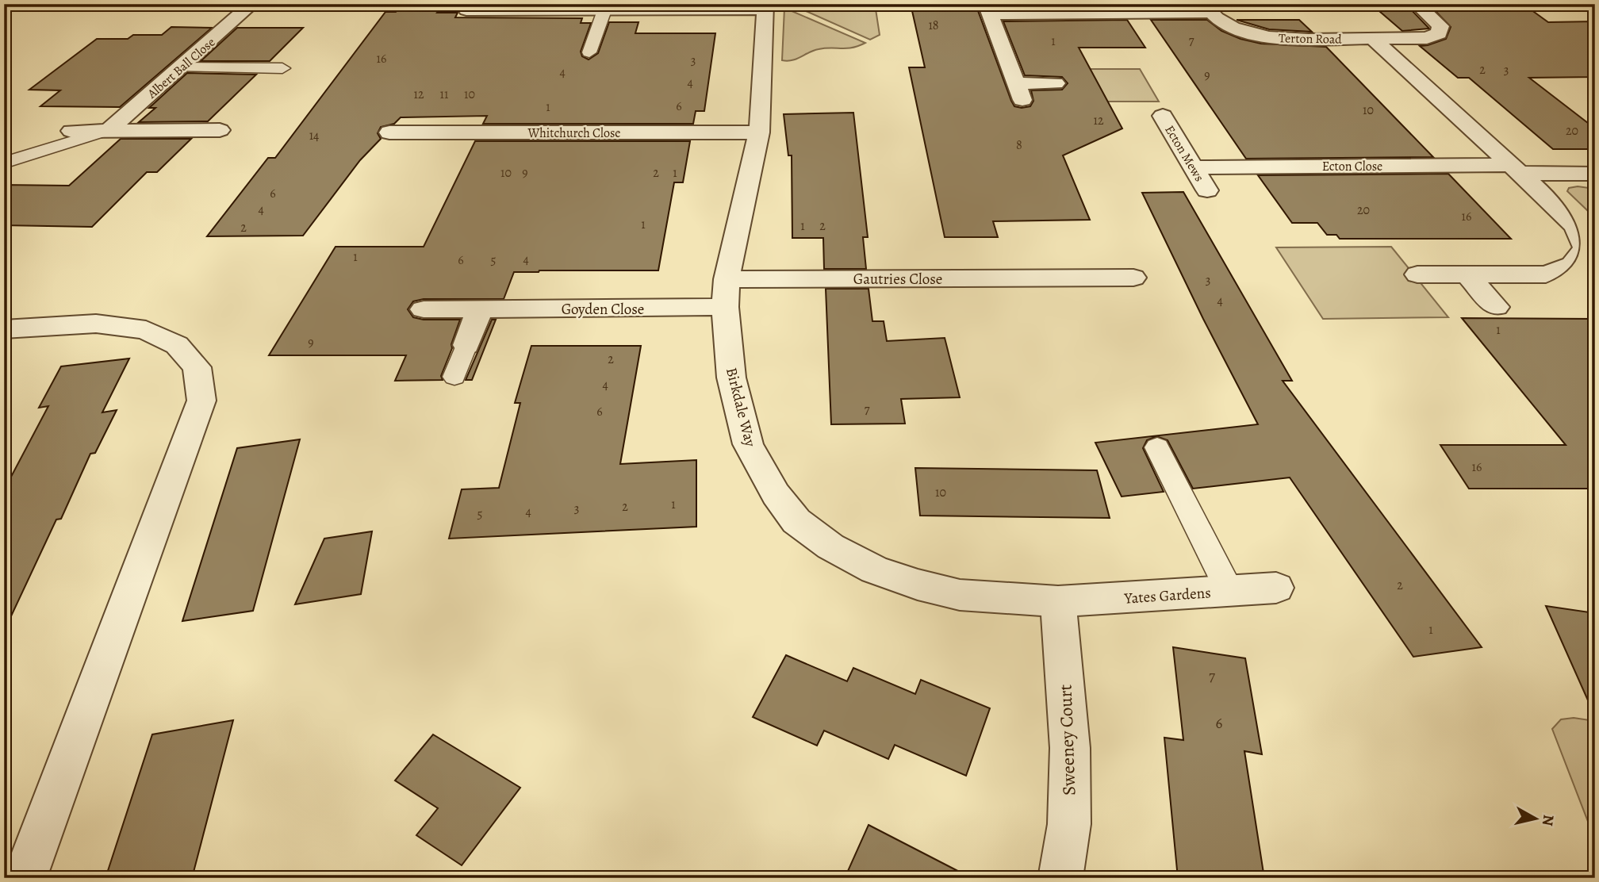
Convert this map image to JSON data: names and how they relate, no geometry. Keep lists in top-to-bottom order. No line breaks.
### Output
{"streets":{"street":["Terton Road","Albert Ball Close","Whitchurch Close","Ecton Mews","Ecton Close","Gautries Close","Goyden Close","Birkdale Way","Yates Gardens","Sweeney Court"]},"crossings":[["Whitchurch Close","Birkdale Way"],["Ecton Mews","Ecton Close"],["Gautries Close","Birkdale Way"],["Goyden Close","Birkdale Way"],["Birkdale Way","Yates Gardens"],["Birkdale Way","Sweeney Court"],["Yates Gardens","Sweeney Court"]],"house_numbers":["18","7","1","16","3","2","3","4","9","4","12","11","10","6","1","10","12","20","14","8","10","9","2","1","6","4","20","16","1","1","2","2","1","4","6","5","3","4","1","9","2","4","7","6","16","10","1","2","3","4","5","2","1","7","6"],"north":"right"}
